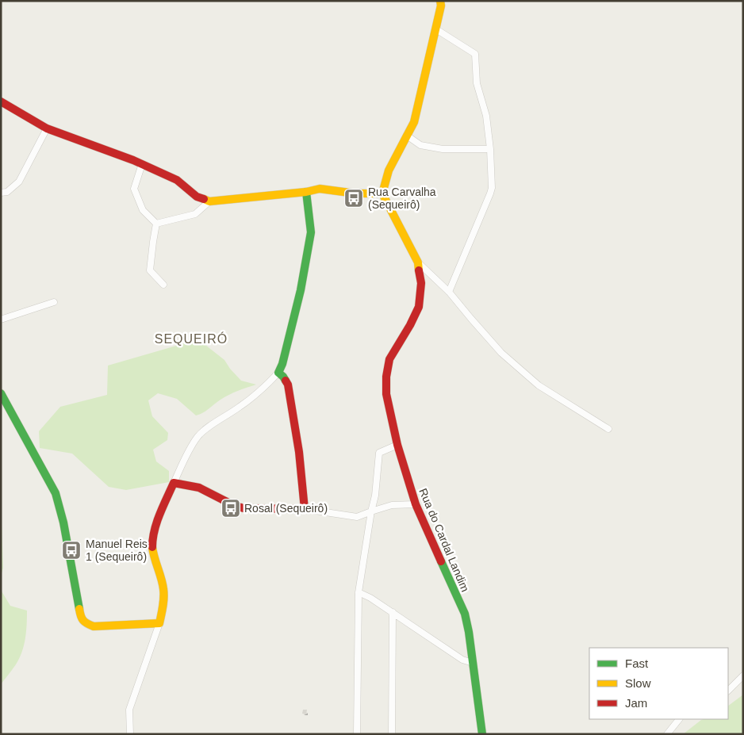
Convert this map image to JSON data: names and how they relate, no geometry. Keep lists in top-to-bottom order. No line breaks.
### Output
{"streets":{"street":["Rua do Cardal Landim"]},"districts":["SEQUEIRÓ"],"places":{"bus stop":["Rua Carvalha (Sequeirô)","Rosal (Sequeirô)","Manuel Reis 1 (Sequeirô)"]},"legend":["Fast","Slow","Jam"]}
